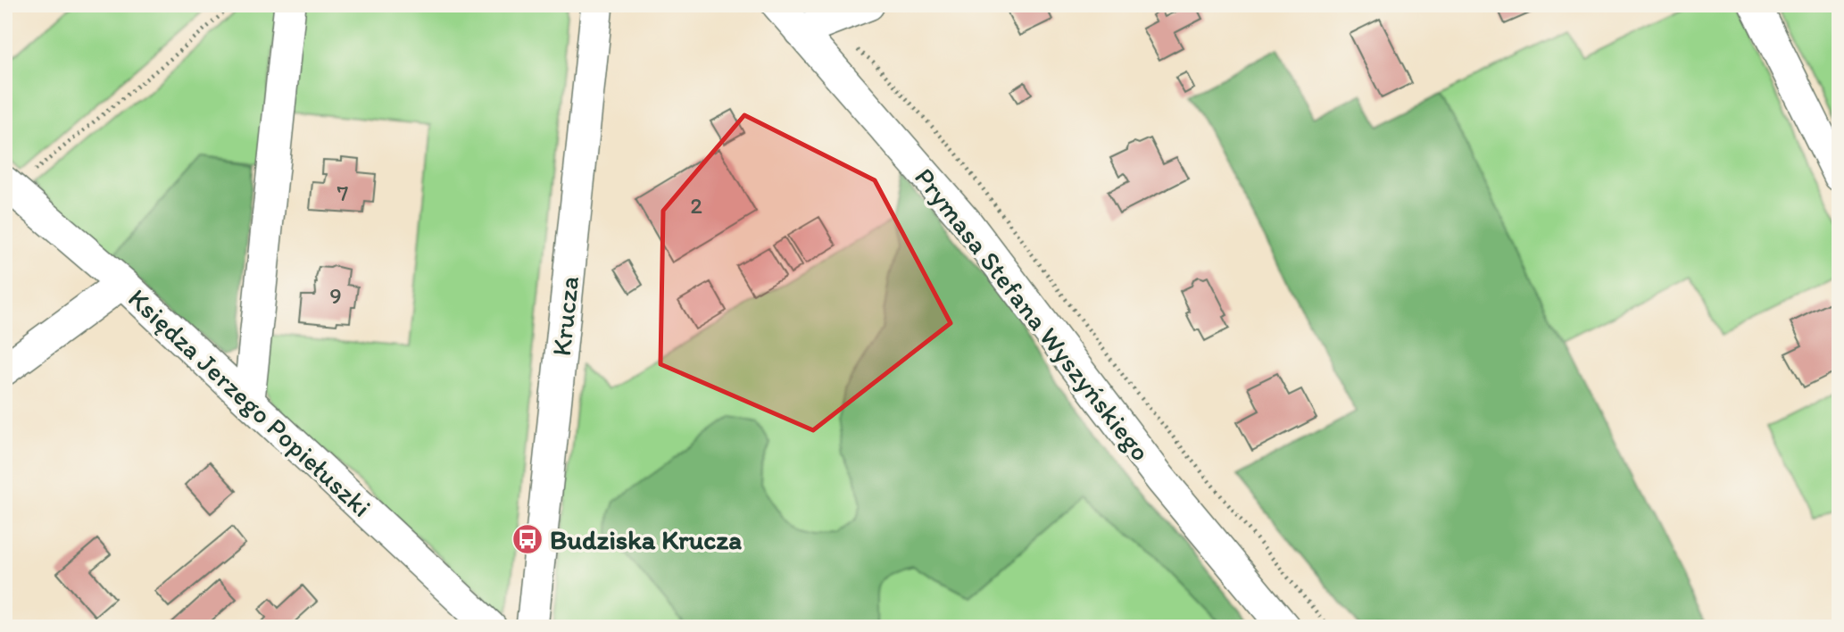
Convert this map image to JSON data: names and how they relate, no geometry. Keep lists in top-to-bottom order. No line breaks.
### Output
{"streets":{"street":["Prymasa Stefana Wyszyńskiego","Krucza","Księdza Jerzego Popiełuszki"]},"places":{"bus stop":["Budziska Krucza"]},"house_numbers":["7","2","9"]}
